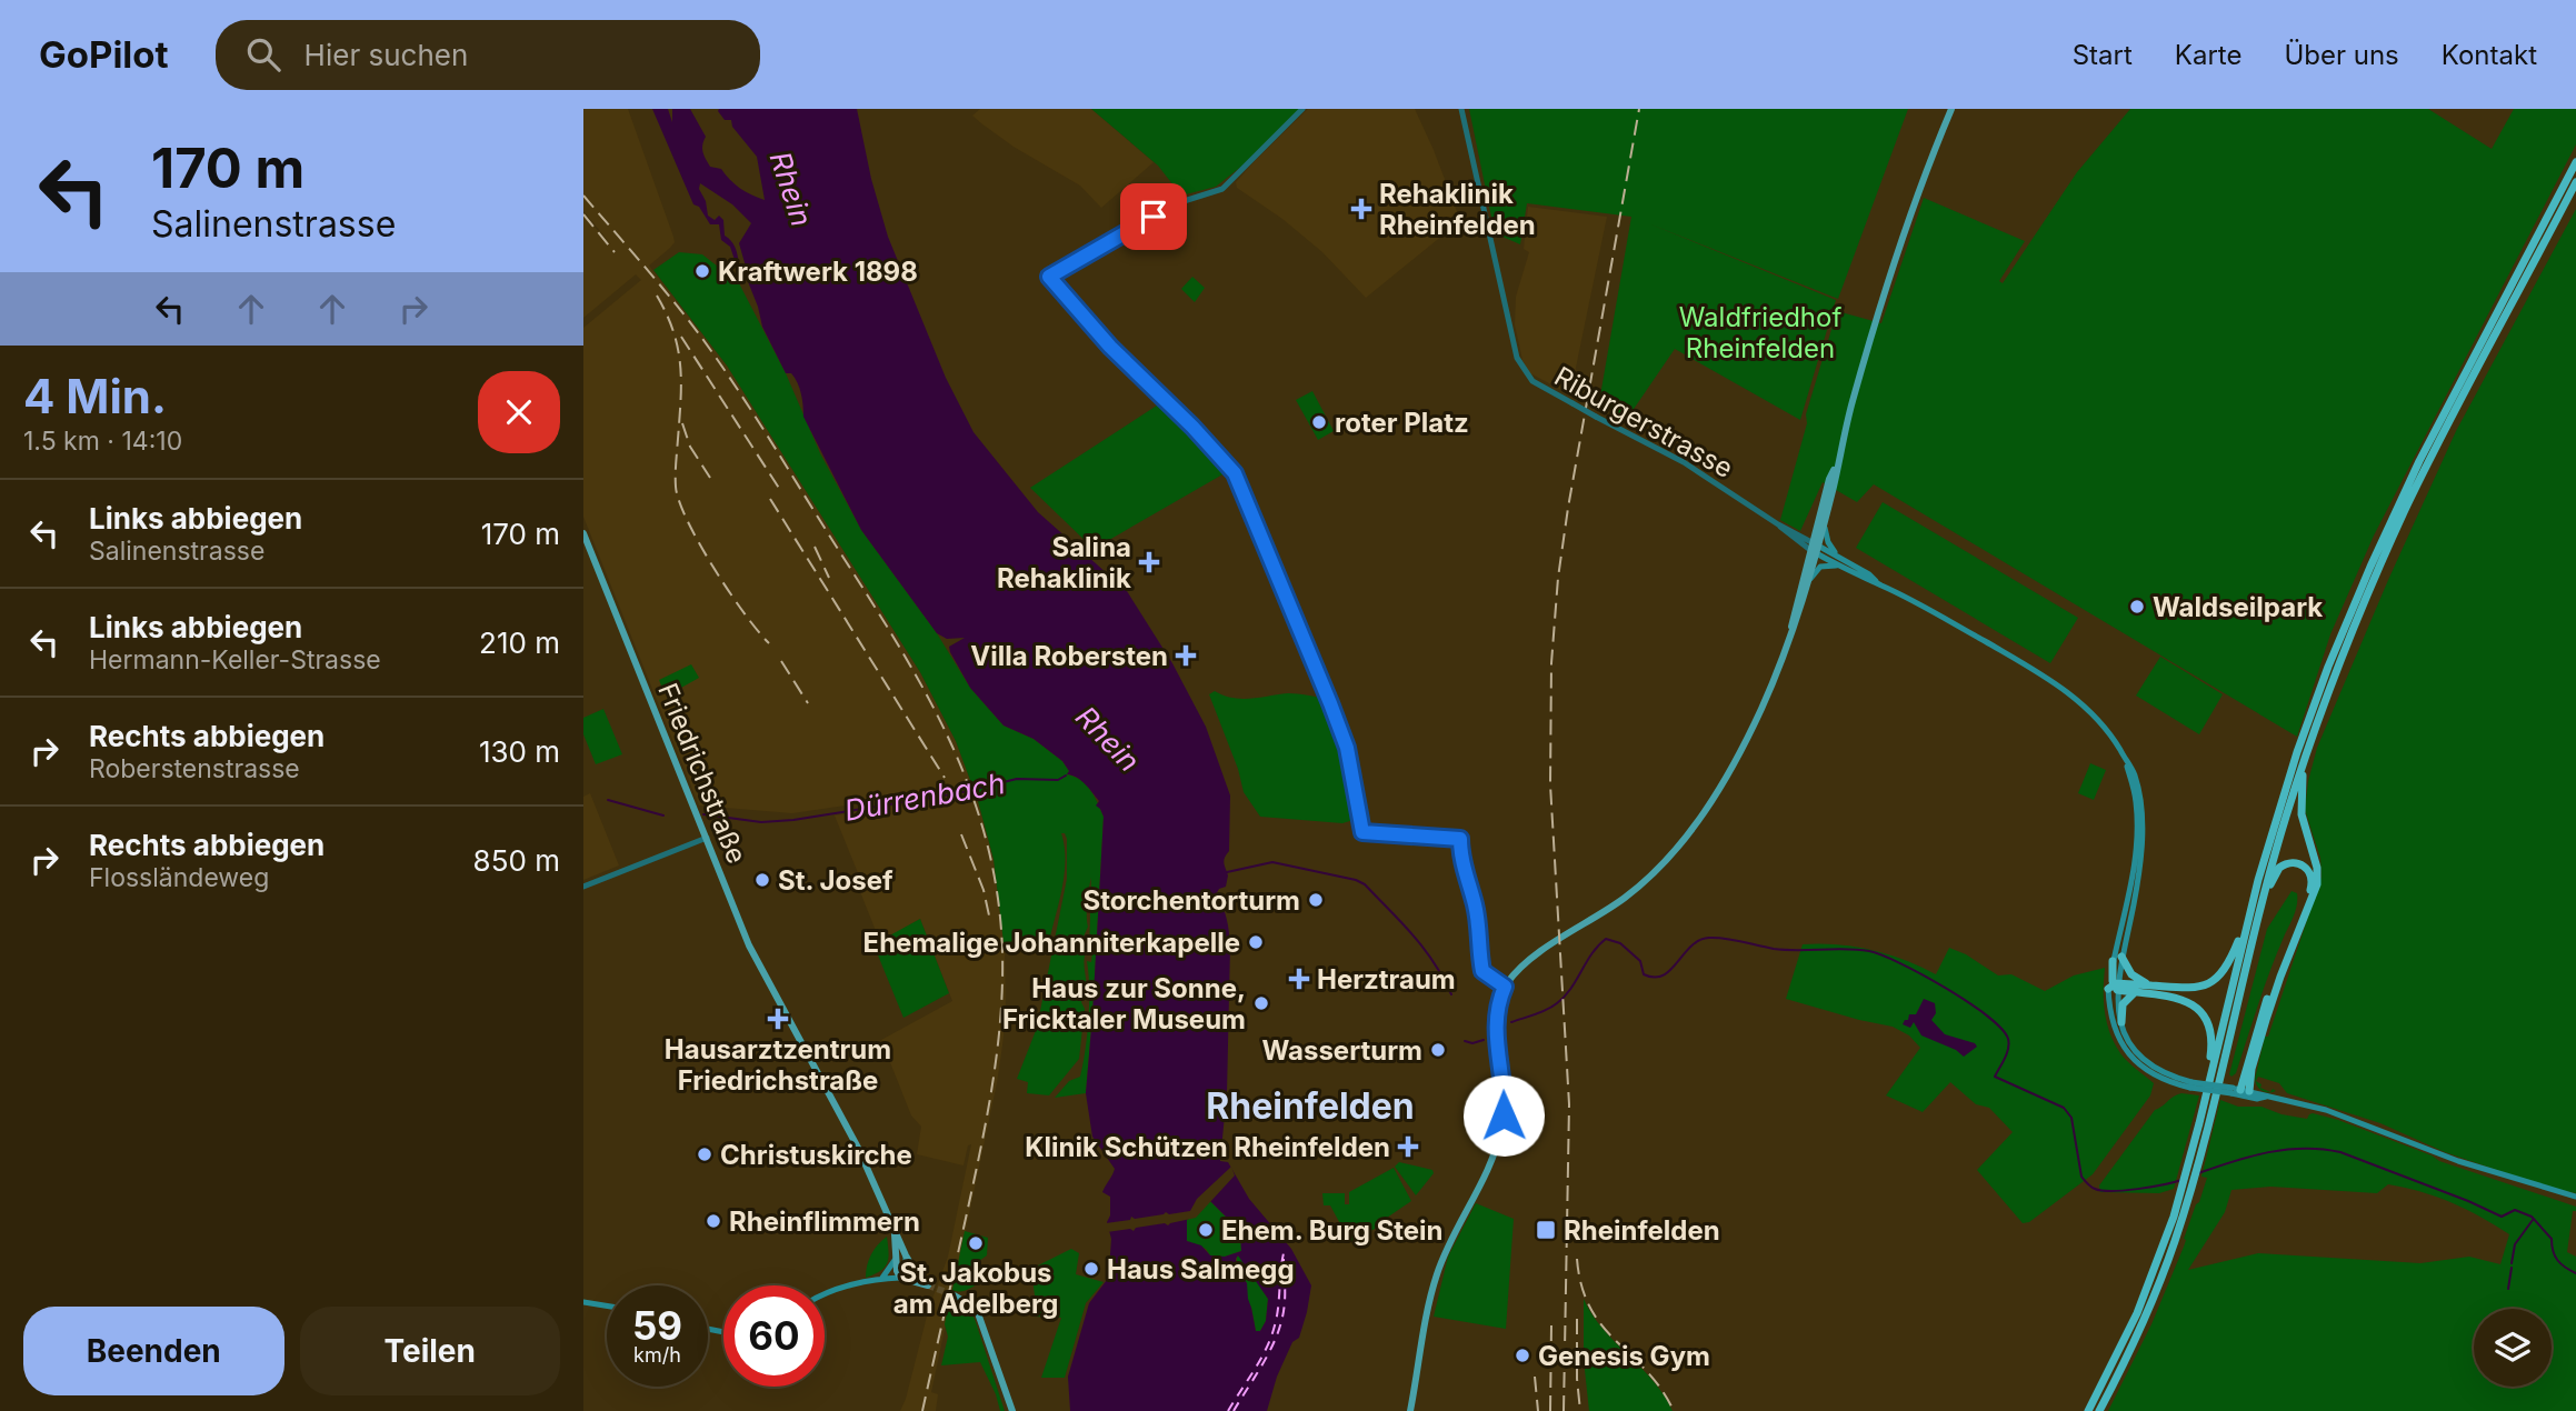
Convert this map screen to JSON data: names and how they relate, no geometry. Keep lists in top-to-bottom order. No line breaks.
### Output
{"streets":{"main road":["Riburgerstrasse","Friedrichstraße"]},"districts":["Rheinfelden"],"water":["Rhein","Dürrenbach"],"parks":["Waldfriedhof Rheinfelden"],"places":{"health":["Rehaklinik Rheinfelden","Salina Rehaklinik","Villa Robersten","Herztraum","Hausarztzentrum Friedrichstraße","Klinik Schützen Rheinfelden"],"other":["Kraftwerk 1898","roter Platz","Waldseilpark","St. Josef","Storchentorturm","Ehemalige Johanniterkapelle","Haus zur Sonne, Fricktaler Museum","Wasserturm","Christuskirche","Rheinflimmern","Ehem. Burg Stein","St. Jakobus am Adelberg","Haus Salmegg","Genesis Gym"],"transit":["Rheinfelden"]},"page":{"header":"GoPilot","search":"Hier suchen","nav":["Start","Karte","Über uns","Kontakt"],"turn":["170 m","Salinenstrasse"],"heading":["4 Min.","1.5 km · 14:10"],"list":[{"name":"Links abbiegen","note":"Salinenstrasse","value":"170 m"},{"name":"Links abbiegen","note":"Hermann-Keller-Strasse","value":"210 m"},{"name":"Rechts abbiegen","note":"Roberstenstrasse","value":"130 m"},{"name":"Rechts abbiegen","note":"Flossländeweg","value":"850 m"}],"speed":"59 km/h","limit":"60","buttons":["Beenden","Teilen"]}}
